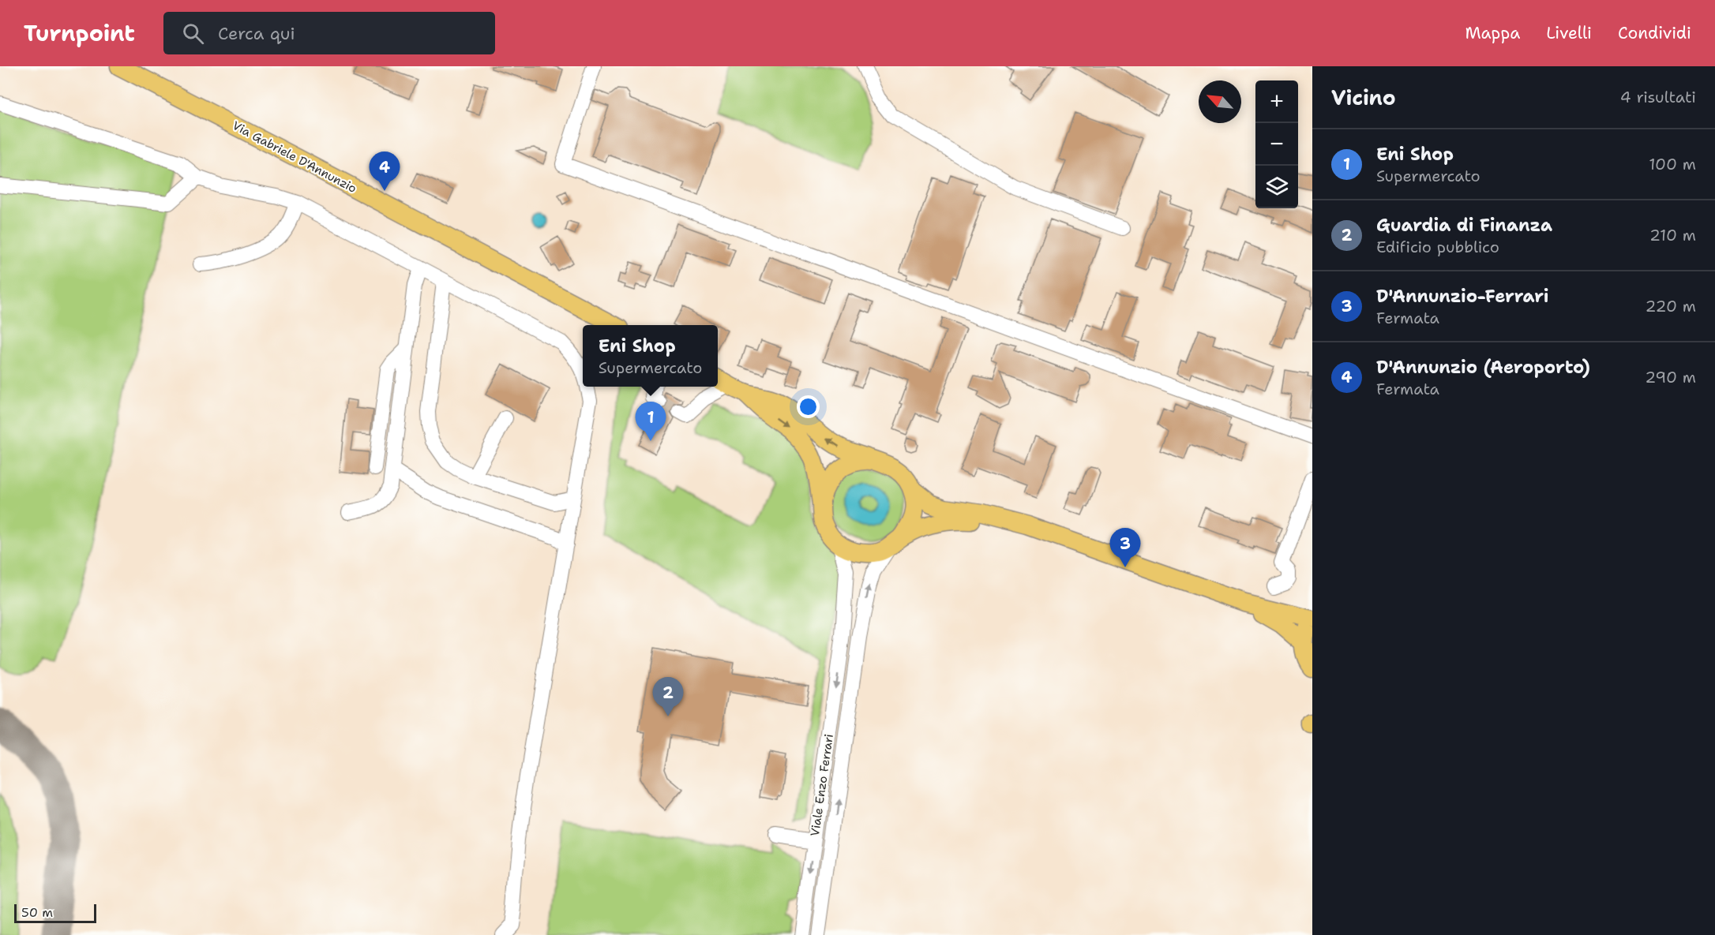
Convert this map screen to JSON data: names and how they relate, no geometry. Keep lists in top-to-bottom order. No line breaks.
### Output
{"streets":{"main road":["Via Gabriele D'Annunzio"],"street":["Viale Enzo Ferrari"]},"scale_bar":"50 m","north":"top left","page":{"header":"Turnpoint","search":"Cerca qui","nav":["Mappa","Livelli","Condividi"],"heading":["Vicino","4 risultati"],"map_buttons":["+","−"],"list":[{"mark":"1","name":"Eni Shop","note":"Supermercato","value":"100 m"},{"mark":"2","name":"Guardia di Finanza","note":"Edificio pubblico","value":"210 m"},{"mark":"3","name":"D'Annunzio-Ferrari","note":"Fermata","value":"220 m"},{"mark":"4","name":"D'Annunzio (Aeroporto)","note":"Fermata","value":"290 m"}],"pins":["4","1","3","2"],"popup":["Eni Shop","Supermercato"],"scale":"50 m"}}
